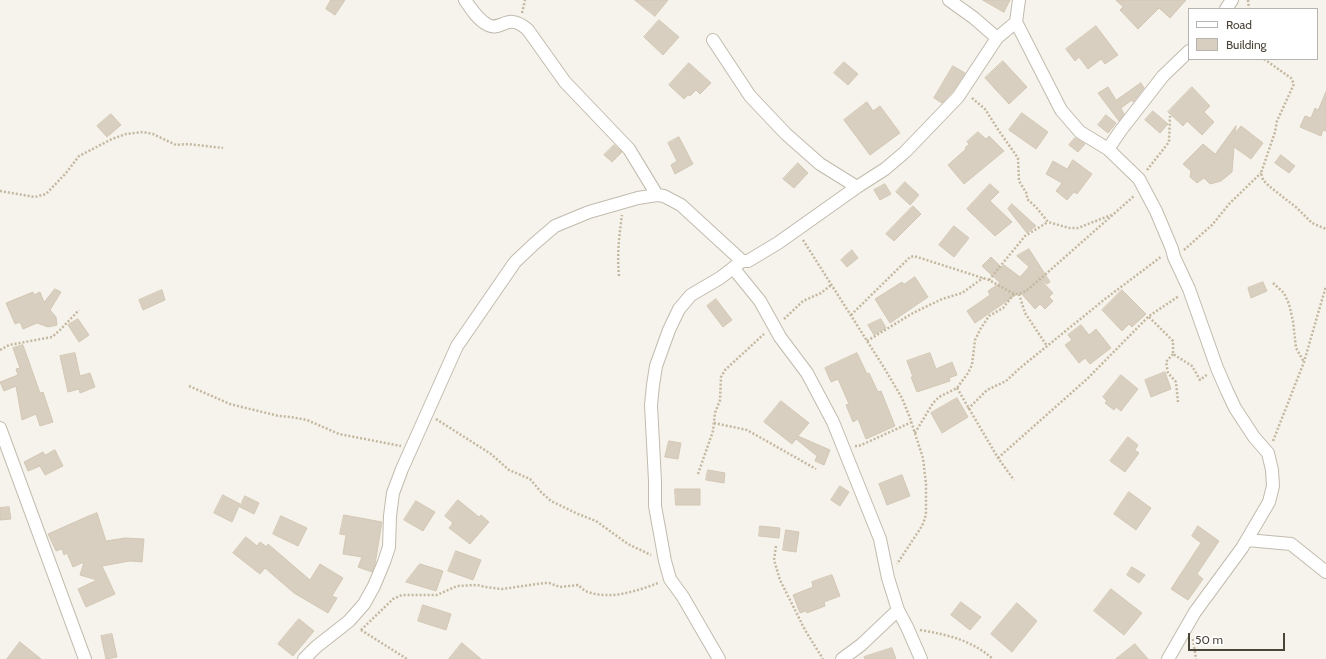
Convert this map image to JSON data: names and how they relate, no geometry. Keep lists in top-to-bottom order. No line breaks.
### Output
{"legend":["Road","Building"],"scale_bar":"50 m"}
